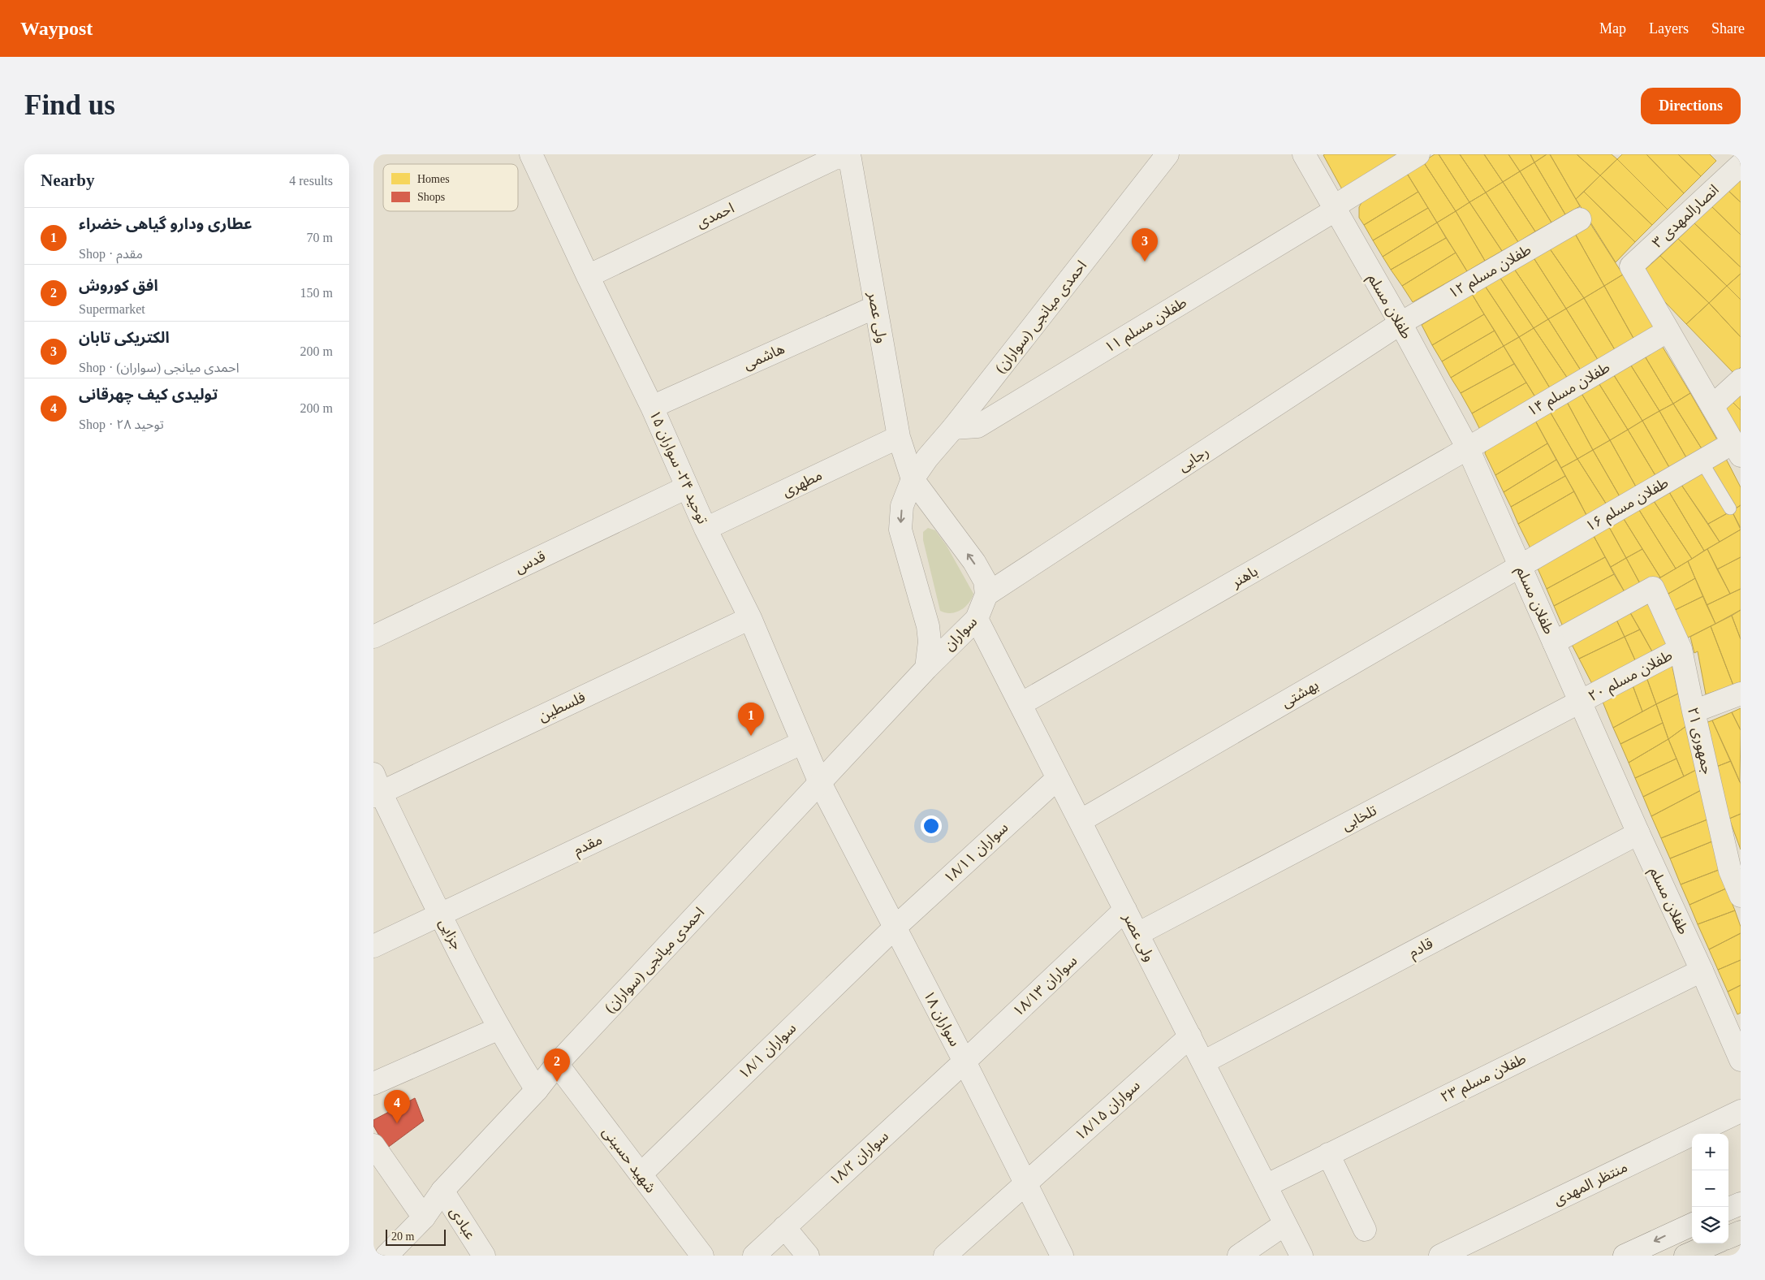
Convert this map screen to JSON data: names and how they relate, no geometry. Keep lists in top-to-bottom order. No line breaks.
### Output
{"streets":{"street":["احمدی","انصارالمهدی ۳","طفلان مسلم ۱۲","طفلان مسلم","احمدی میانجی (سواران)","ولی عصر","طفلان مسلم ۱۱","هاشمی","طفلان مسلم ۱۴","رجایی","توحید ۲۴- سواران ۱۵","مطهری","طفلان مسلم ۱۶","قدس","باهنر","سواران","طفلان مسلم ۲۰","بهشتی","فلسطین","جمهوری ۲۱","تلخابی","مقدم","سواران ۱۸/۱۱","جزایی","قادم","سواران ۱۸/۱۳","سواران ۱۸","سواران ۱۸/۱","طفلان مسلم ۲۳","سواران ۱۸/۱۵","سواران ۱۸/۲","شهید حسینی","منتظر المهدی","عبادی"]},"crossings":[["احمدی","توحید ۲۴- سواران ۱۵"],["انصارالمهدی ۳","طفلان مسلم ۱۴"],["طفلان مسلم ۱۲","طفلان مسلم"],["طفلان مسلم ۱۲","رجایی"],["طفلان مسلم","طفلان مسلم ۱۱"],["طفلان مسلم","طفلان مسلم ۱۴"],["طفلان مسلم","رجایی"],["طفلان مسلم","طفلان مسلم ۱۶"],["طفلان مسلم","باهنر"],["طفلان مسلم","طفلان مسلم ۲۰"],["طفلان مسلم","بهشتی"],["طفلان مسلم","جمهوری ۲۱"],["طفلان مسلم","تلخابی"],["طفلان مسلم","قادم"],["طفلان مسلم","طفلان مسلم ۲۳"],["احمدی میانجی (سواران)","ولی عصر"],["احمدی میانجی (سواران)","طفلان مسلم ۱۱"],["احمدی میانجی (سواران)","توحید ۲۴- سواران ۱۵"],["احمدی میانجی (سواران)","سواران"],["احمدی میانجی (سواران)","جزایی"],["احمدی میانجی (سواران)","سواران ۱۸"],["احمدی میانجی (سواران)","شهید حسینی"],["احمدی میانجی (سواران)","عبادی"],["ولی عصر","هاشمی"],["ولی عصر","رجایی"],["ولی عصر","مطهری"],["ولی عصر","باهنر"],["ولی عصر","سواران"],["ولی عصر","بهشتی"],["ولی عصر","تلخابی"],["ولی عصر","سواران ۱۸/۱۱"],["ولی عصر","قادم"],["ولی عصر","سواران ۱۸/۱۳"],["ولی عصر","طفلان مسلم ۲۳"],["ولی عصر","سواران ۱۸/۱۵"],["هاشمی","توحید ۲۴- سواران ۱۵"],["طفلان مسلم ۱۴","باهنر"],["رجایی","سواران"],["توحید ۲۴- سواران ۱۵","مطهری"],["توحید ۲۴- سواران ۱۵","قدس"],["توحید ۲۴- سواران ۱۵","فلسطین"],["توحید ۲۴- سواران ۱۵","مقدم"],["توحید ۲۴- سواران ۱۵","سواران ۱۸"],["طفلان مسلم ۱۶","بهشتی"],["طفلان مسلم ۲۰","جمهوری ۲۱"],["طفلان مسلم ۲۰","تلخابی"],["فلسطین","جزایی"],["مقدم","جزایی"],["سواران ۱۸/۱۱","سواران ۱۸"],["سواران ۱۸/۱۱","سواران ۱۸/۱"],["سواران ۱۸/۱۳","سواران ۱۸"],["سواران ۱۸/۱۳","سواران ۱۸/۲"],["سواران ۱۸","سواران ۱۸/۱"],["سواران ۱۸","سواران ۱۸/۱۵"],["سواران ۱۸","سواران ۱۸/۲"],["سواران ۱۸/۱","شهید حسینی"]],"legend":["Homes","Shops"],"scale_bar":"20 m","page":{"header":"Waypost","nav":["Map","Layers","Share"],"buttons":"Directions","title":"Find us","heading":["Nearby","4 results"],"list":[{"mark":"1","name":"عطاری ودارو گیاهی خضراء","note":"Shop · مقدم","value":"70 m"},{"mark":"2","name":"افق کوروش","note":"Supermarket","value":"150 m"},{"mark":"3","name":"الکتریکی تابان","note":"Shop · احمدی میانجی (سواران)","value":"200 m"},{"mark":"4","name":"تولیدی کیف چهرقانی","note":"Shop · توحید ۲۸","value":"200 m"}],"pins":["3","1","2","4"],"map_buttons":["+","−"],"scale":"20 m"}}
